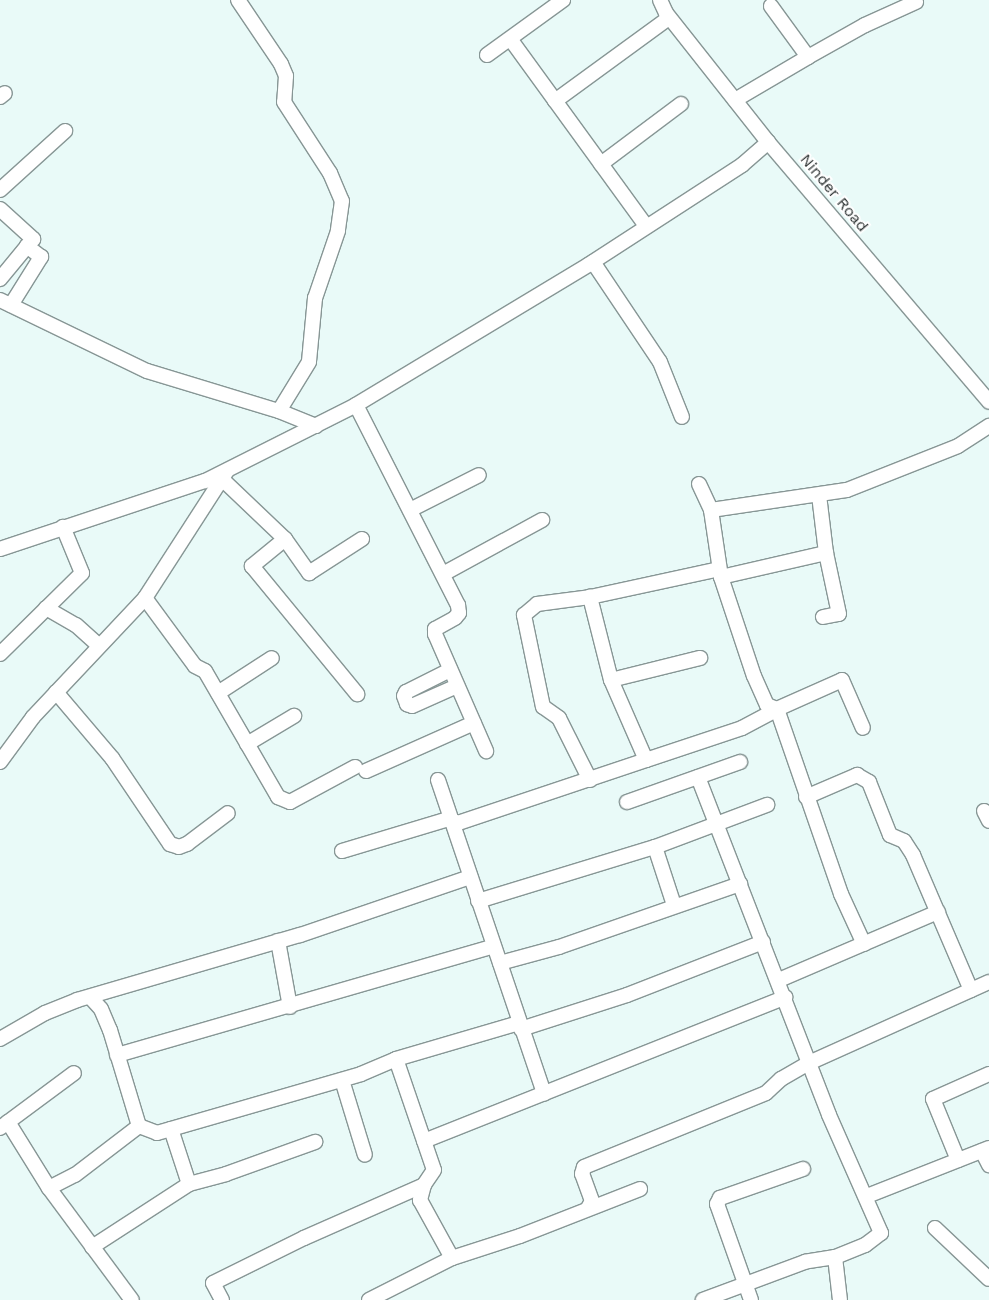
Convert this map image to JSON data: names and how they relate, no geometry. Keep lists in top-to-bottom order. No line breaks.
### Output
{"streets":{"street":["Ninder Road"]}}
